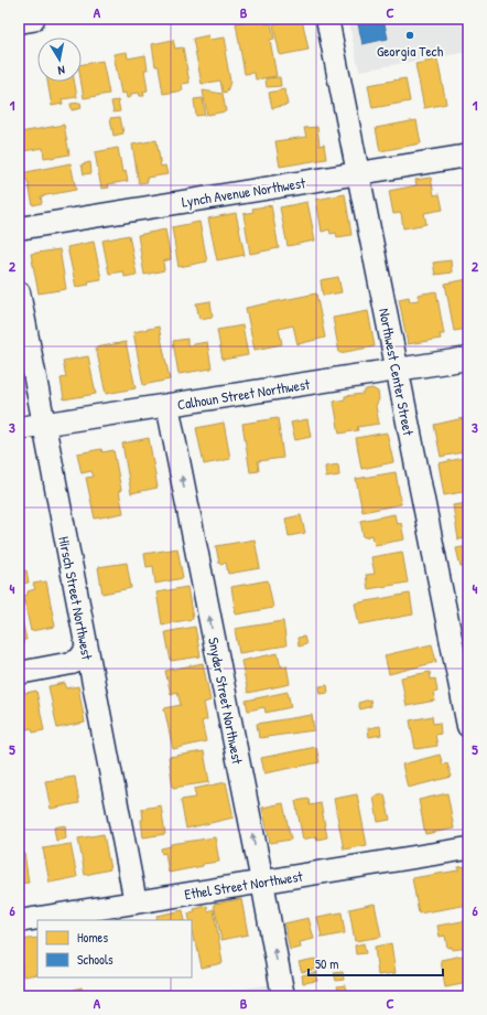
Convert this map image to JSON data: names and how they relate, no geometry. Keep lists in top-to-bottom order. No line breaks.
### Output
{"streets":{"street":["Lynch Avenue Northwest","Northwest Center Street","Calhoun Street Northwest","Hirsch Street Northwest","Snyder Street Northwest","Ethel Street Northwest"]},"crossings":[["Lynch Avenue Northwest","Northwest Center Street"],["Northwest Center Street","Calhoun Street Northwest"],["Calhoun Street Northwest","Hirsch Street Northwest"],["Calhoun Street Northwest","Snyder Street Northwest"],["Hirsch Street Northwest","Ethel Street Northwest"],["Snyder Street Northwest","Ethel Street Northwest"]],"one_way":["Snyder Street Northwest"],"places":["Georgia Tech"],"legend":["Homes","Schools"],"scale_bar":"50 m","north":"bottom","grid":{"columns":["A","B","C"],"rows":["1","2","3","4","5","6"]}}
